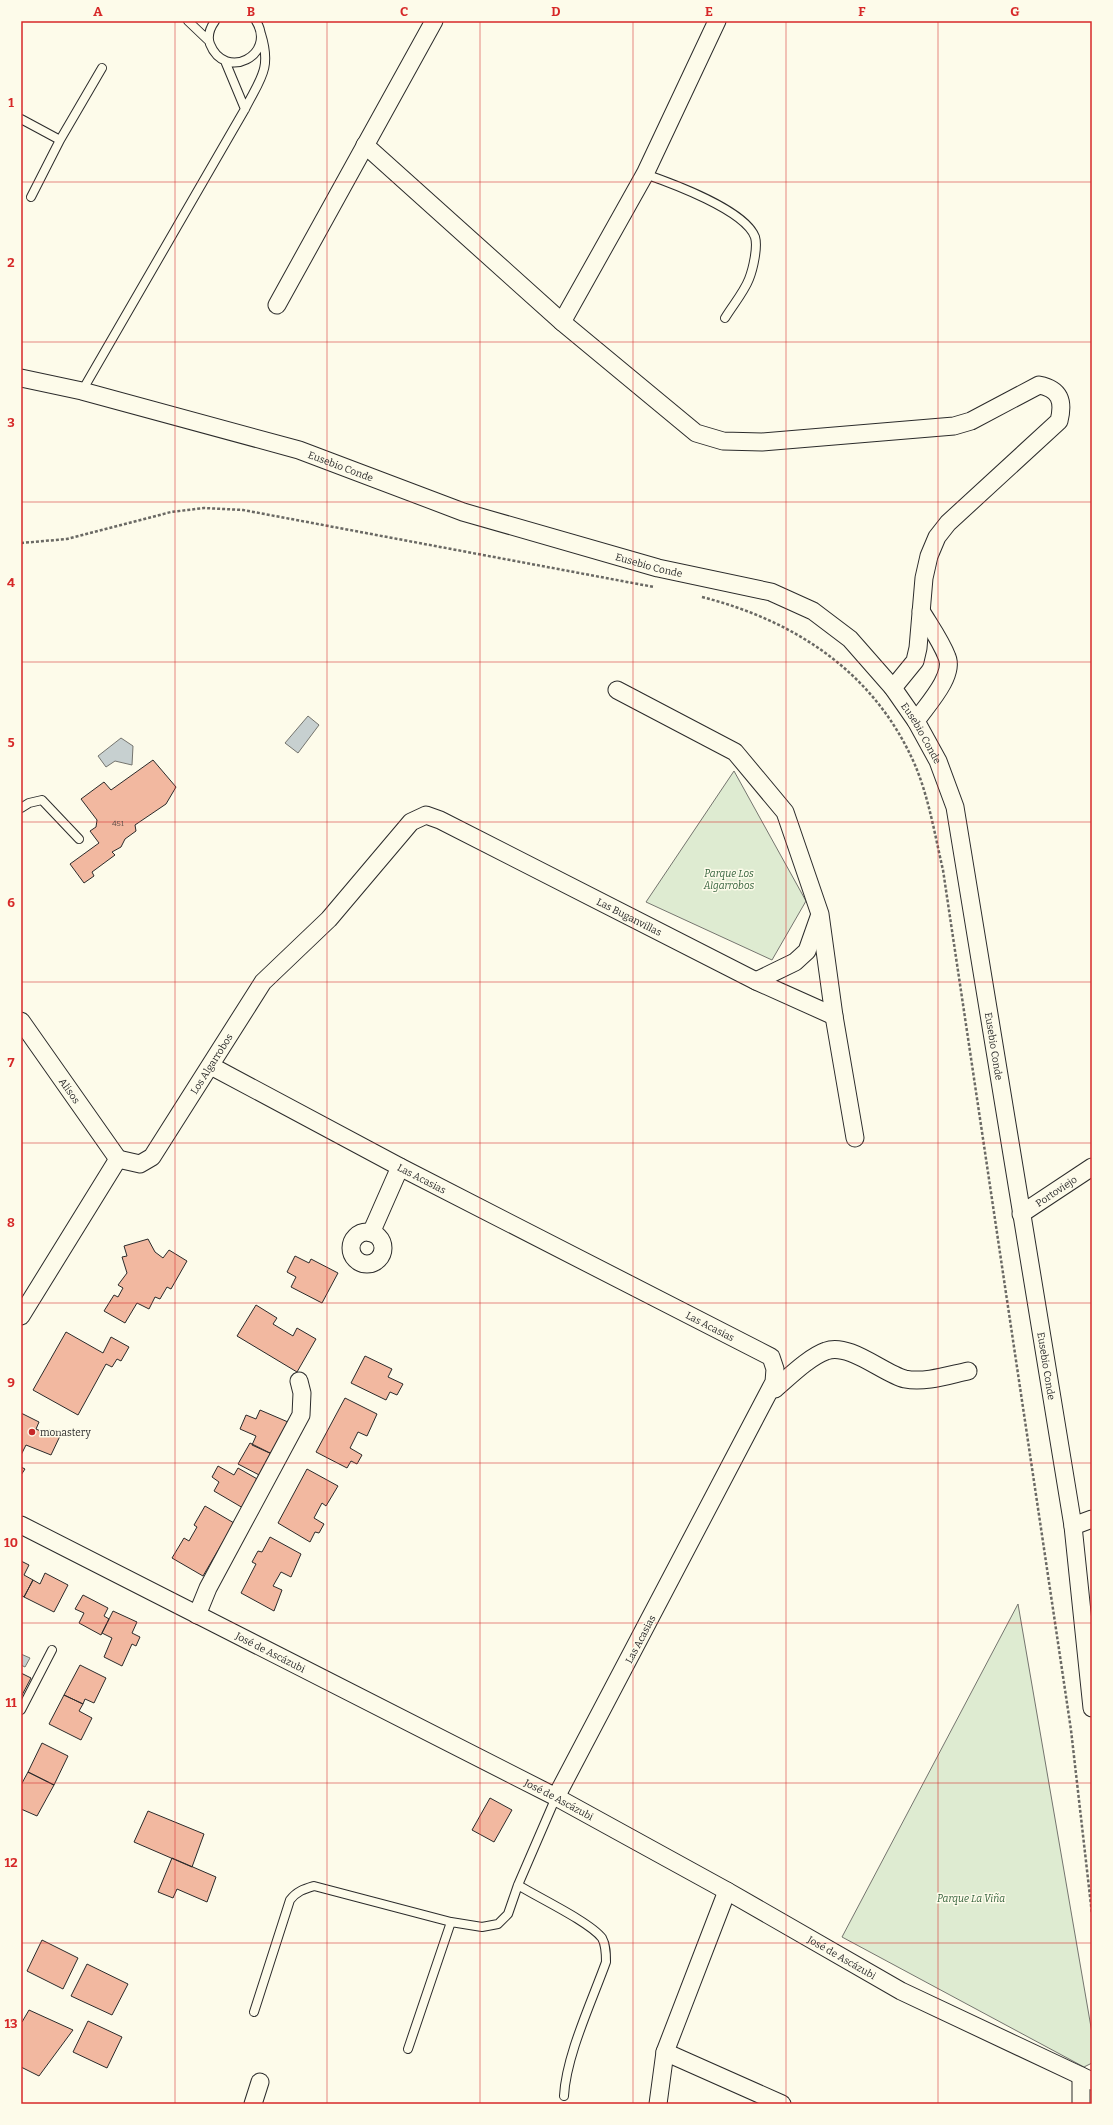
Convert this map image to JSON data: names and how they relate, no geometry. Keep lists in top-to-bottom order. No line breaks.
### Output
{"streets":{"street":["Eusebio Conde","Las Buganvillas","Los Algarrobos","Alisos","Las Acasias","Portoviejo","José de Ascázubi"]},"crossings":[["Eusebio Conde","Portoviejo"],["Las Buganvillas","Los Algarrobos"],["Los Algarrobos","Alisos"],["Los Algarrobos","Las Acasias"],["Las Acasias","José de Ascázubi"]],"parks":["Parque Los Algarrobos","Parque La Viña"],"places":["monastery"],"house_numbers":["451"],"grid":{"columns":["A","B","C","D","E","F","G"],"rows":["1","2","3","4","5","6","7","8","9","10","11","12","13"]}}
